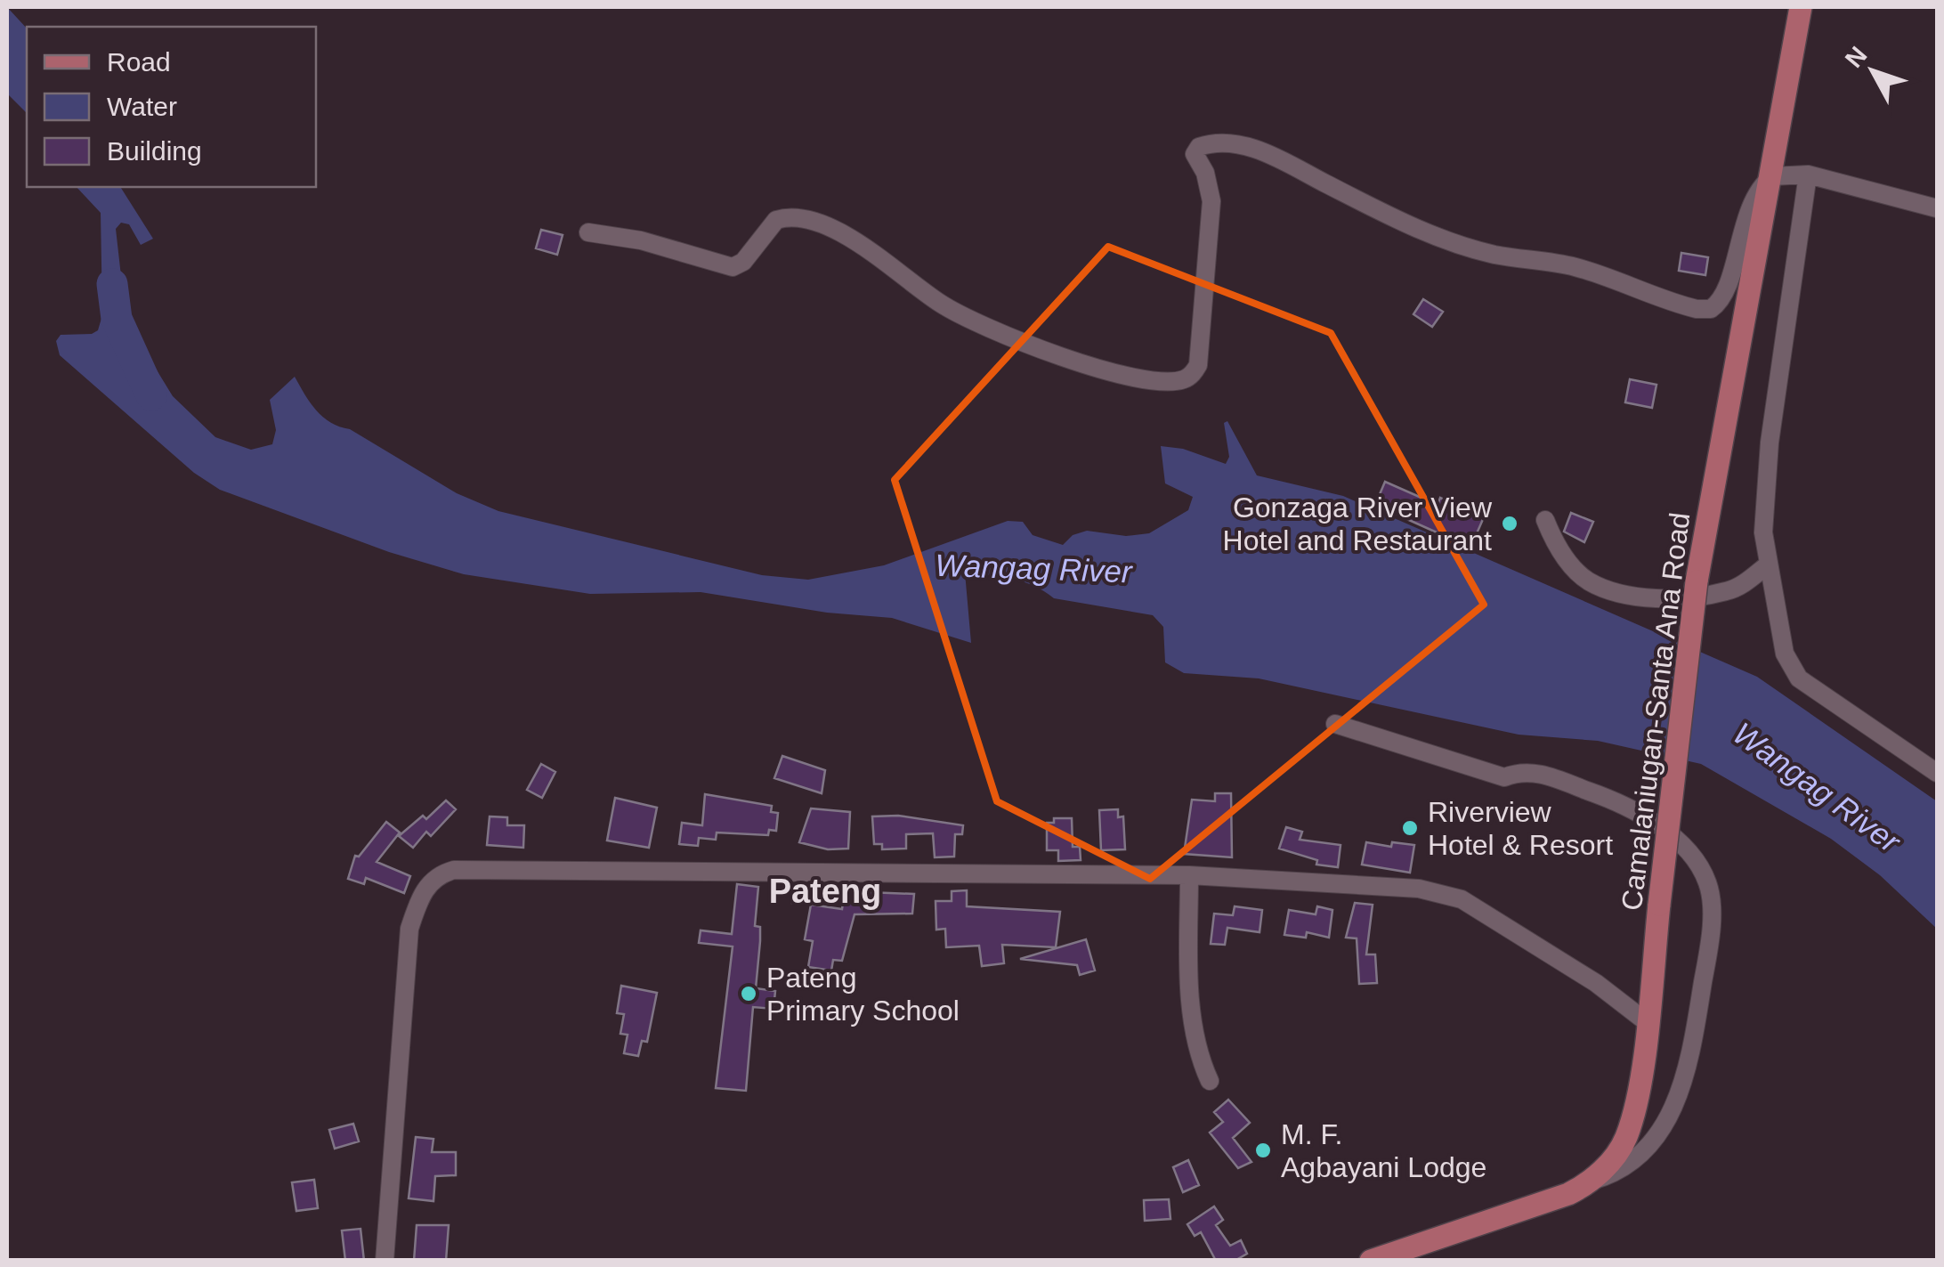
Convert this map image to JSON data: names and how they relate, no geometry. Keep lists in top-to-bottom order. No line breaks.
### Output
{"streets":{"main road":["Camalaniugan-Santa Ana Road"]},"districts":["Pateng"],"water":["Wangag River"],"places":["Gonzaga River View Hotel and Restaurant","Riverview Hotel & Resort","Pateng Primary School","M. F. Agbayani Lodge"],"legend":["Road","Water","Building"],"north":"top left"}
